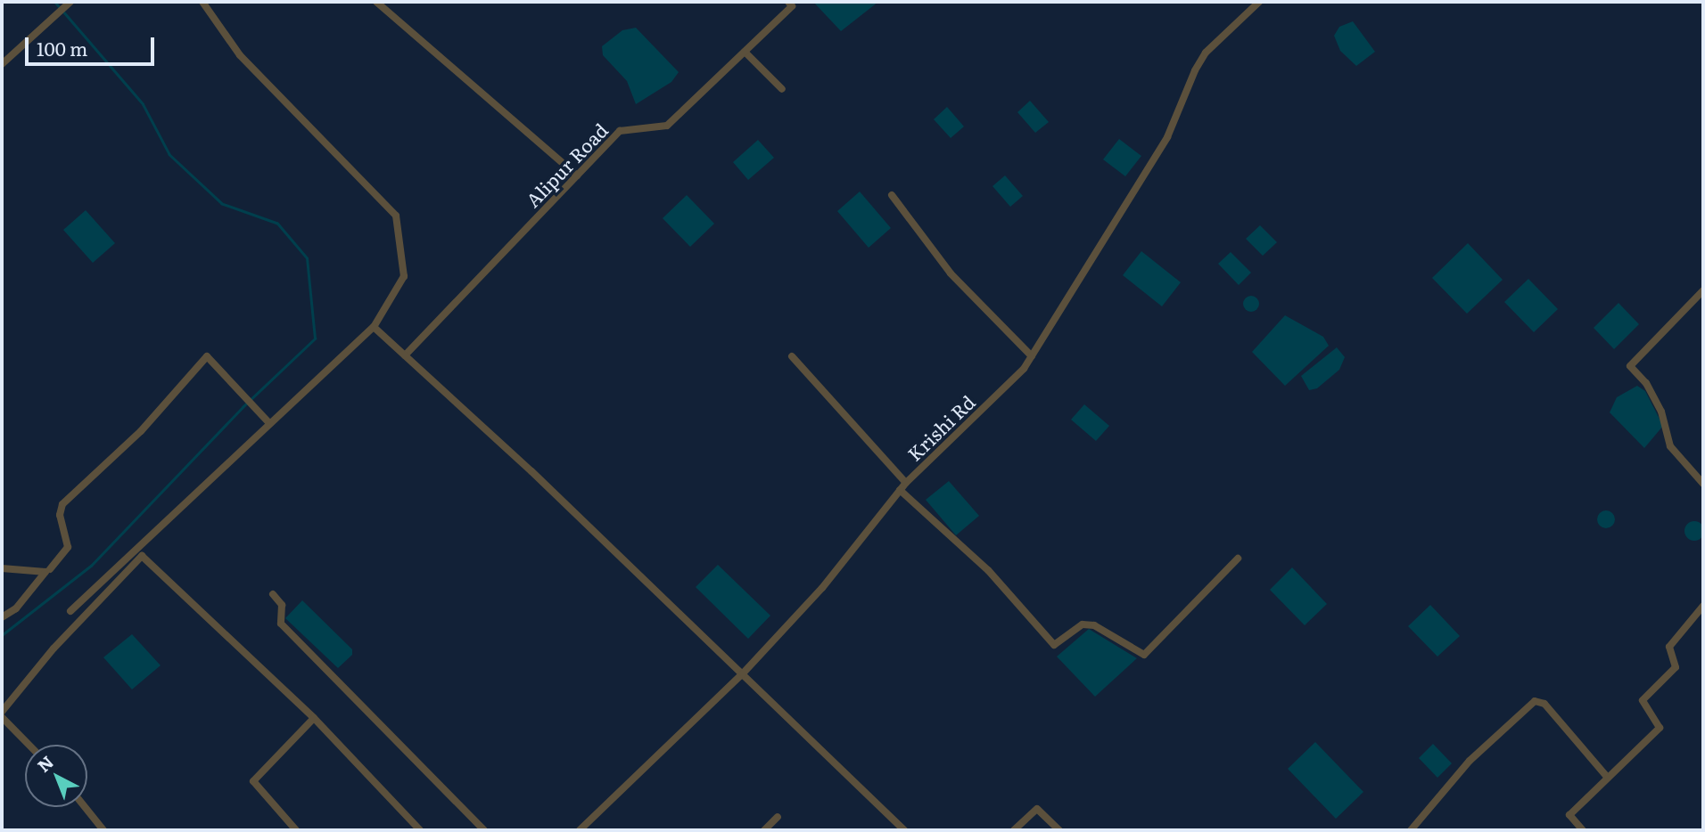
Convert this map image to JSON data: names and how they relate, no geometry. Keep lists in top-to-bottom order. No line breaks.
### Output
{"streets":{"street":["Alipur Road","Krishi Rd"]},"scale_bar":"100 m","north":"top left"}
